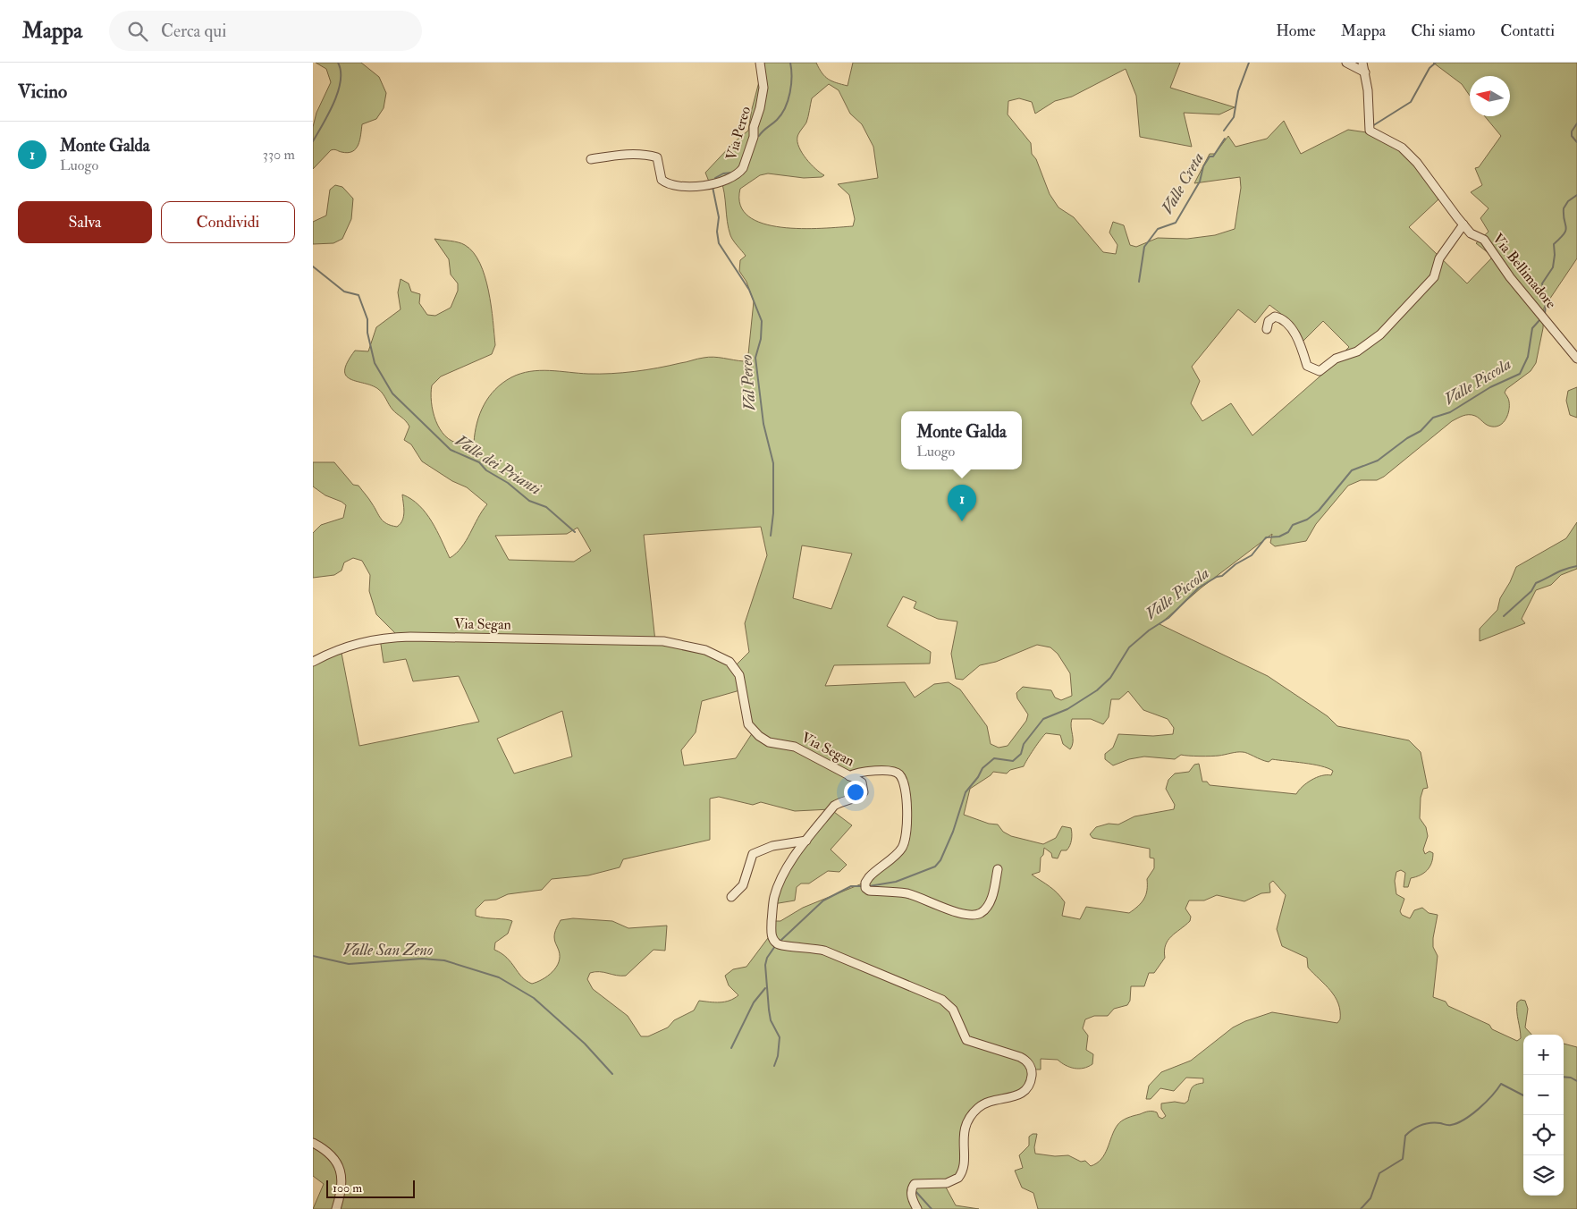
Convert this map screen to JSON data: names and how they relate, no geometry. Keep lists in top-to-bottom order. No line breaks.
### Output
{"streets":{"street":["Via Pereo","Via Bellimadore","Via Segan"]},"water":["Valle Creta","Valle Piccola","Val Pereo","Valle dei Prianti","Valle San Zeno"],"scale_bar":"100 m","north":"left","page":{"header":"Mappa","search":"Cerca qui","nav":["Home","Mappa","Chi siamo","Contatti"],"heading":"Vicino","list":[{"mark":"1","name":"Monte Galda","note":"Luogo","value":"330 m"}],"buttons":["Salva","Condividi"],"popup":["Monte Galda","Luogo"],"pins":"1","map_buttons":["+","−"],"scale":"100 m"}}
